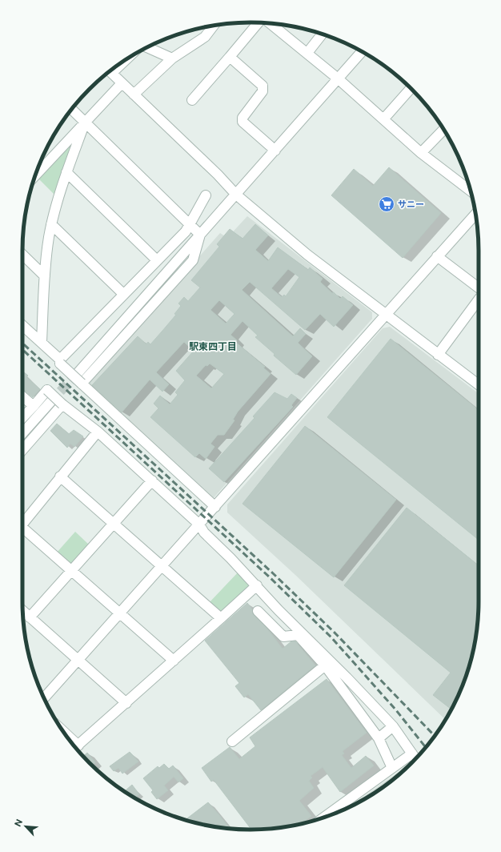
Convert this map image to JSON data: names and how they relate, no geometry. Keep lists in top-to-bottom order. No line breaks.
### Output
{"districts":["駅東四丁目"],"places":{"supermarket":["サニー"]},"north":"top left"}
